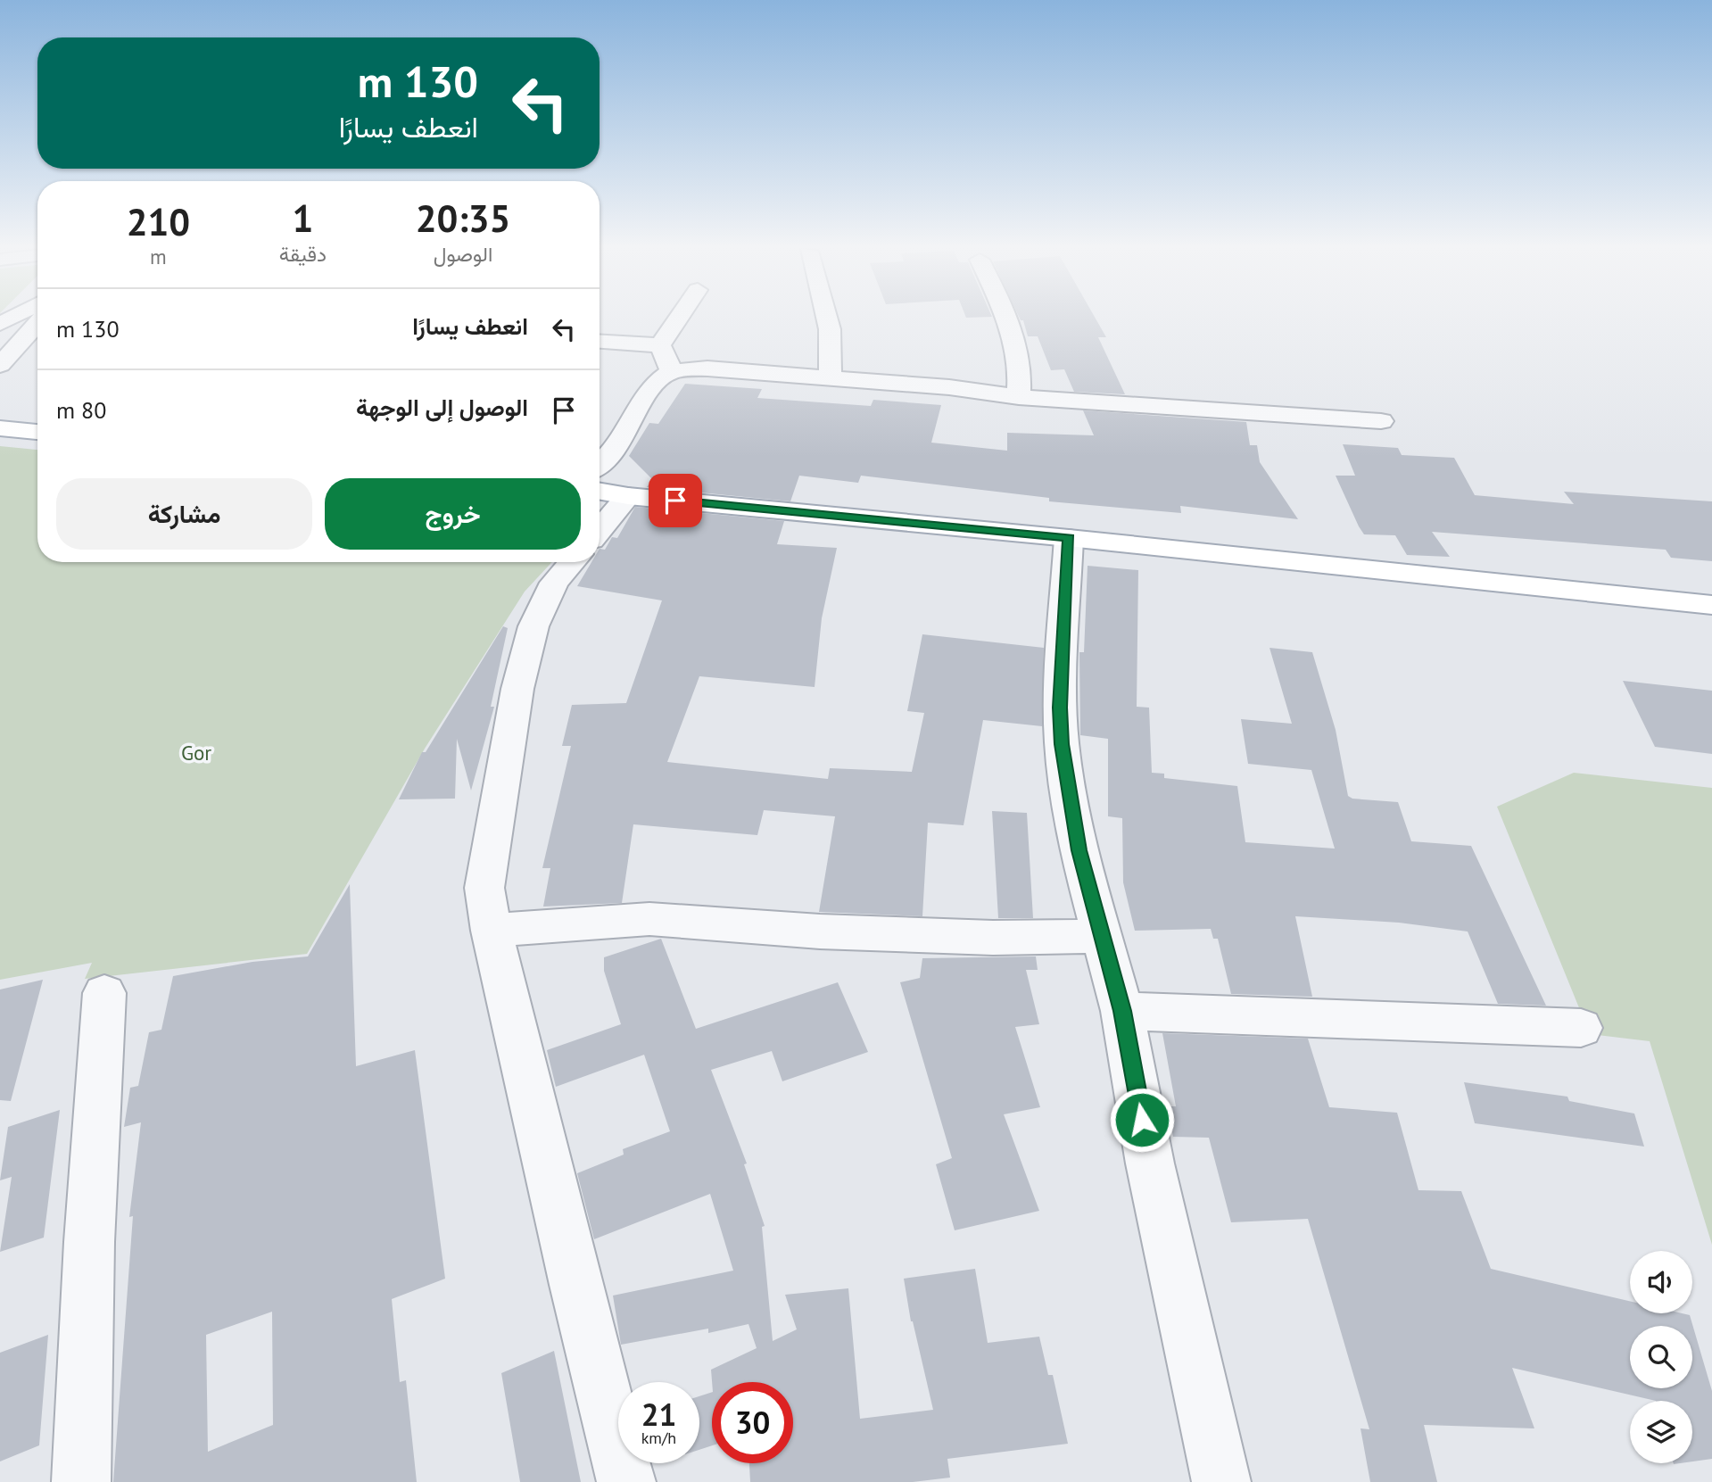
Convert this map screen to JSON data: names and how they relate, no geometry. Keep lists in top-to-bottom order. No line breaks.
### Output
{"parks":["Gor"],"page":{"turn":["130 m","انعطف يسارًا"],"eta":["20:35","الوصول","1","دقيقة","210","m"],"list":[{"name":"انعطف يسارًا","value":"130 m"},{"name":"الوصول إلى الوجهة","value":"80 m"}],"buttons":["خروج","مشاركة"],"speed":"21 km/h","limit":"30"}}
